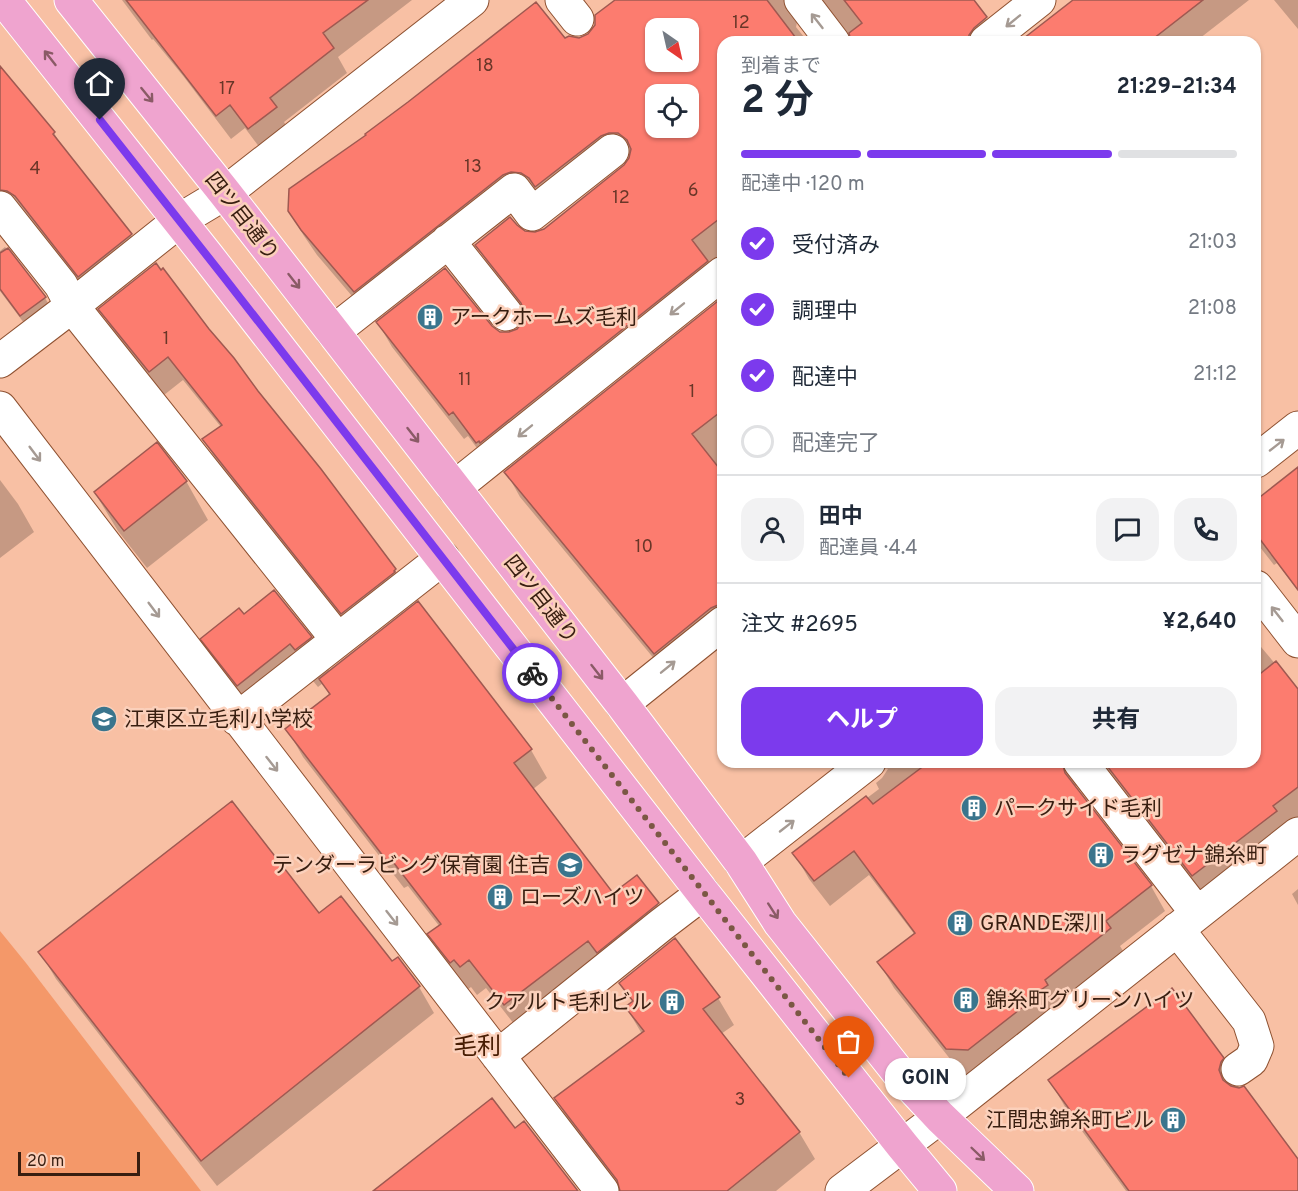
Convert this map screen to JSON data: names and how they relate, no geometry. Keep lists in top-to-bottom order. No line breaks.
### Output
{"streets":{"main road":["四ツ目通り"]},"districts":["毛利"],"places":{"building":["アークホームズ毛利","パークサイド毛利","ラグゼナ錦糸町","ローズハイツ","GRANDE深川","錦糸町グリーンハイツ","クアルト毛利ビル","江間忠錦糸町ビル"],"school or university":["江東区立毛利小学校","テンダーラビング保育園 住吉"],"other":["GOIN"]},"house_numbers":["12","18","17","13","4","6","12","1","11","1","10","3"],"scale_bar":"20 m","north":"bottom right","page":{"heading":["2 分","到着まで","21:29–21:34"],"panel":["田中","配達員 · 4.4","注文 #2695","¥2,640"],"bar":"配達中 · 120 m","list":[["受付済み","21:03"],["調理中","21:08"],["配達中","21:12"],"配達完了"],"buttons":["ヘルプ","共有"],"bubble":"GOIN","scale":"20 m"}}
